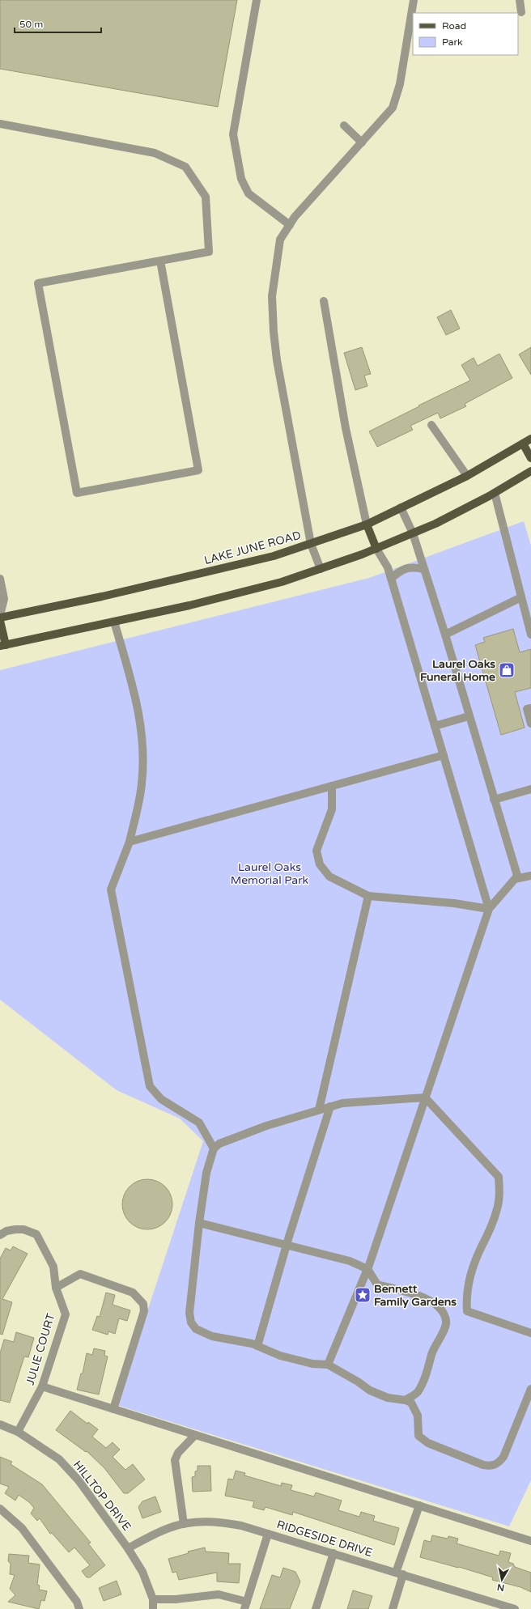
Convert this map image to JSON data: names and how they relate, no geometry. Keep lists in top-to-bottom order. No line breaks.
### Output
{"streets":{"main road":["LAKE JUNE ROAD"],"street":["JULIE COURT","HILLTOP DRIVE","RIDGESIDE DRIVE"]},"crossings":[["JULIE COURT","HILLTOP DRIVE"],["HILLTOP DRIVE","RIDGESIDE DRIVE"]],"parks":["Laurel Oaks Memorial Park"],"places":{"shop":["Laurel Oaks Funeral Home"],"place":["Bennett Family Gardens"]},"legend":["Road","Park"],"scale_bar":"50 m","north":"bottom"}
